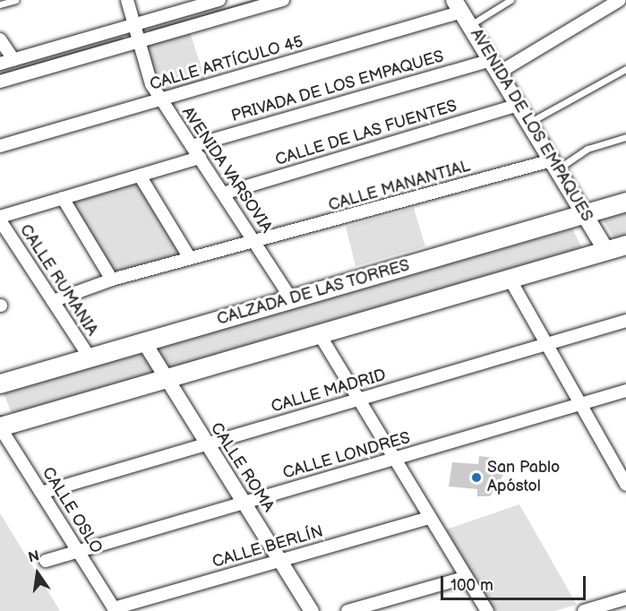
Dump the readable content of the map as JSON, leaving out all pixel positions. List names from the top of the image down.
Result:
{
  "streets": {
    "main road": ["AVENIDA DE LOS EMPAQUES", "CALZADA DE LAS TORRES"],
    "street": [
      "CALLE ARTÍCULO 45",
      "PRIVADA DE LOS EMPAQUES",
      "CALLE DE LAS FUENTES",
      "AVENIDA VARSOVIA",
      "CALLE MANANTIAL",
      "CALLE RUMANIA",
      "CALLE MADRID",
      "CALLE LONDRES",
      "CALLE ROMA",
      "CALLE OSLO",
      "CALLE BERLÍN"
    ]
  },
  "crossings": [
    ["CALLE ARTÍCULO 45", "AVENIDA DE LOS EMPAQUES"],
    ["CALLE ARTÍCULO 45", "AVENIDA VARSOVIA"],
    ["PRIVADA DE LOS EMPAQUES", "AVENIDA DE LOS EMPAQUES"],
    ["PRIVADA DE LOS EMPAQUES", "AVENIDA VARSOVIA"],
    ["AVENIDA DE LOS EMPAQUES", "CALLE DE LAS FUENTES"],
    ["AVENIDA DE LOS EMPAQUES", "CALLE MANANTIAL"],
    ["AVENIDA DE LOS EMPAQUES", "CALZADA DE LAS TORRES"],
    ["CALLE DE LAS FUENTES", "AVENIDA VARSOVIA"],
    ["AVENIDA VARSOVIA", "CALLE MANANTIAL"],
    ["AVENIDA VARSOVIA", "CALZADA DE LAS TORRES"],
    ["CALLE MANANTIAL", "CALLE RUMANIA"],
    ["CALLE RUMANIA", "CALZADA DE LAS TORRES"],
    ["CALZADA DE LAS TORRES", "CALLE ROMA"],
    ["CALLE MADRID", "CALLE ROMA"],
    ["CALLE MADRID", "CALLE OSLO"],
    ["CALLE LONDRES", "CALLE ROMA"],
    ["CALLE LONDRES", "CALLE OSLO"],
    ["CALLE ROMA", "CALLE BERLÍN"],
    ["CALLE OSLO", "CALLE BERLÍN"]
  ],
  "places": ["San Pablo Apóstol"],
  "scale_bar": "100 m",
  "north": "top"
}
